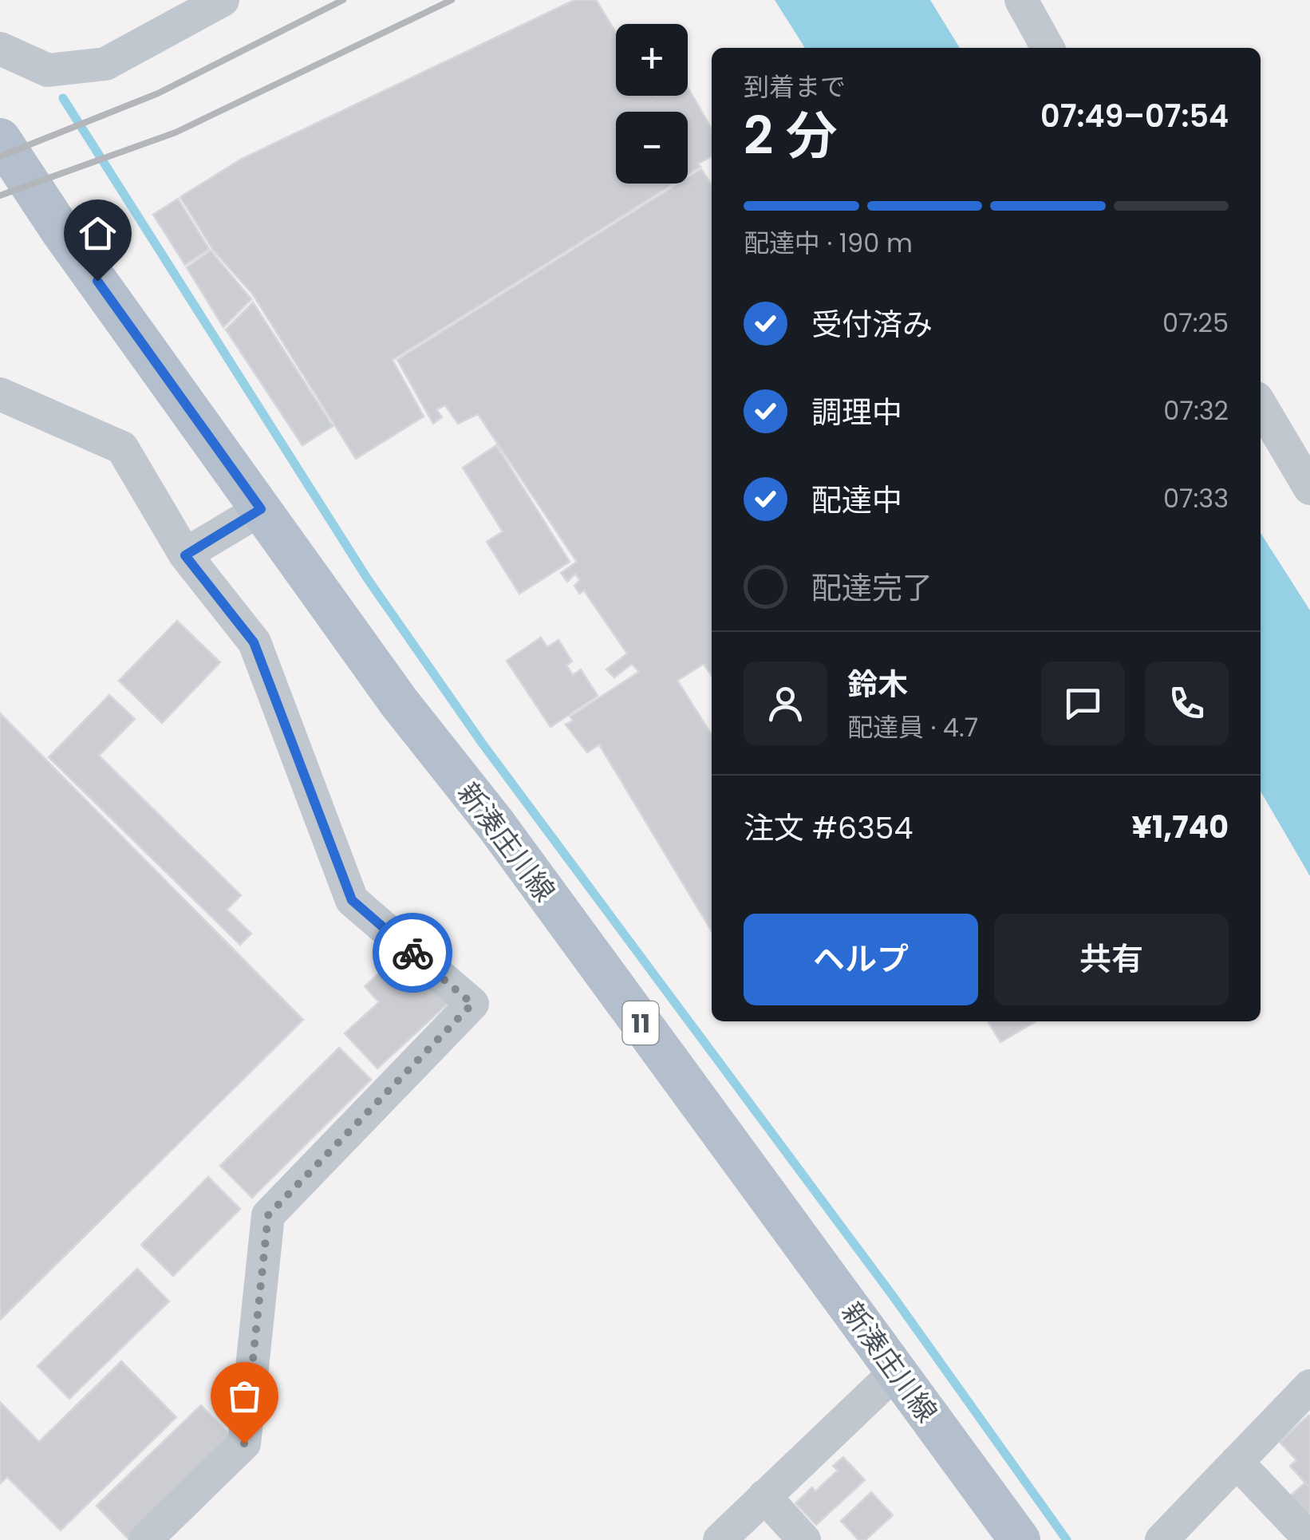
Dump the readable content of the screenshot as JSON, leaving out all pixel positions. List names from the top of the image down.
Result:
{
  "streets": {
    "main road": ["新湊庄川線", "11"]
  },
  "page": {
    "map_buttons": ["+", "−"],
    "heading": ["2 分", "到着まで", "07:49–07:54"],
    "panel": [
      "鈴木",
      "配達員 · 4.7",
      "注文 #6354",
      "¥1,740"
    ],
    "bar": "配達中 · 190 m",
    "list": [
      ["受付済み", "07:25"],
      ["調理中", "07:32"],
      ["配達中", "07:33"],
      "配達完了"
    ],
    "buttons": ["ヘルプ", "共有"]
  }
}
